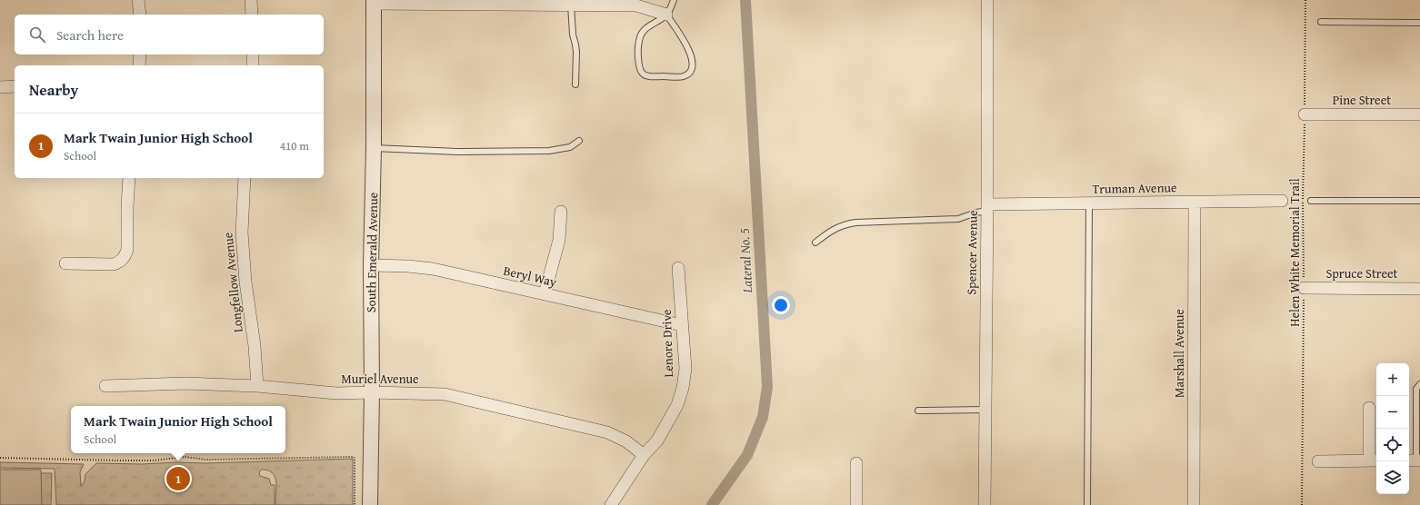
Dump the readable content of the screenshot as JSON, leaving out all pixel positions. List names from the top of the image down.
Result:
{
  "streets": {
    "street": [
      "Pine Street",
      "Truman Avenue",
      "South Emerald Avenue",
      "Spencer Avenue",
      "Spruce Street",
      "Beryl Way",
      "Longfellow Avenue",
      "Lenore Drive",
      "Marshall Avenue",
      "Muriel Avenue"
    ],
    "path": ["Helen White Memorial Trail"]
  },
  "crossings": [
    ["Pine Street", "Helen White Memorial Trail"],
    ["Truman Avenue", "Spencer Avenue"],
    ["Truman Avenue", "Marshall Avenue"],
    ["South Emerald Avenue", "Beryl Way"],
    ["South Emerald Avenue", "Muriel Avenue"],
    ["Helen White Memorial Trail", "Spruce Street"],
    ["Beryl Way", "Lenore Drive"],
    ["Longfellow Avenue", "Muriel Avenue"],
    ["Lenore Drive", "Muriel Avenue"]
  ],
  "water": ["Lateral No. 5"],
  "page": {
    "search": "Search here",
    "heading": "Nearby",
    "list": [
      {
        "mark": "1",
        "name": "Mark Twain Junior High School",
        "note": "School",
        "value": "410 m"
      }
    ],
    "map_buttons": ["+", "−"],
    "popup": ["Mark Twain Junior High School", "School"],
    "pins": "1"
  }
}
